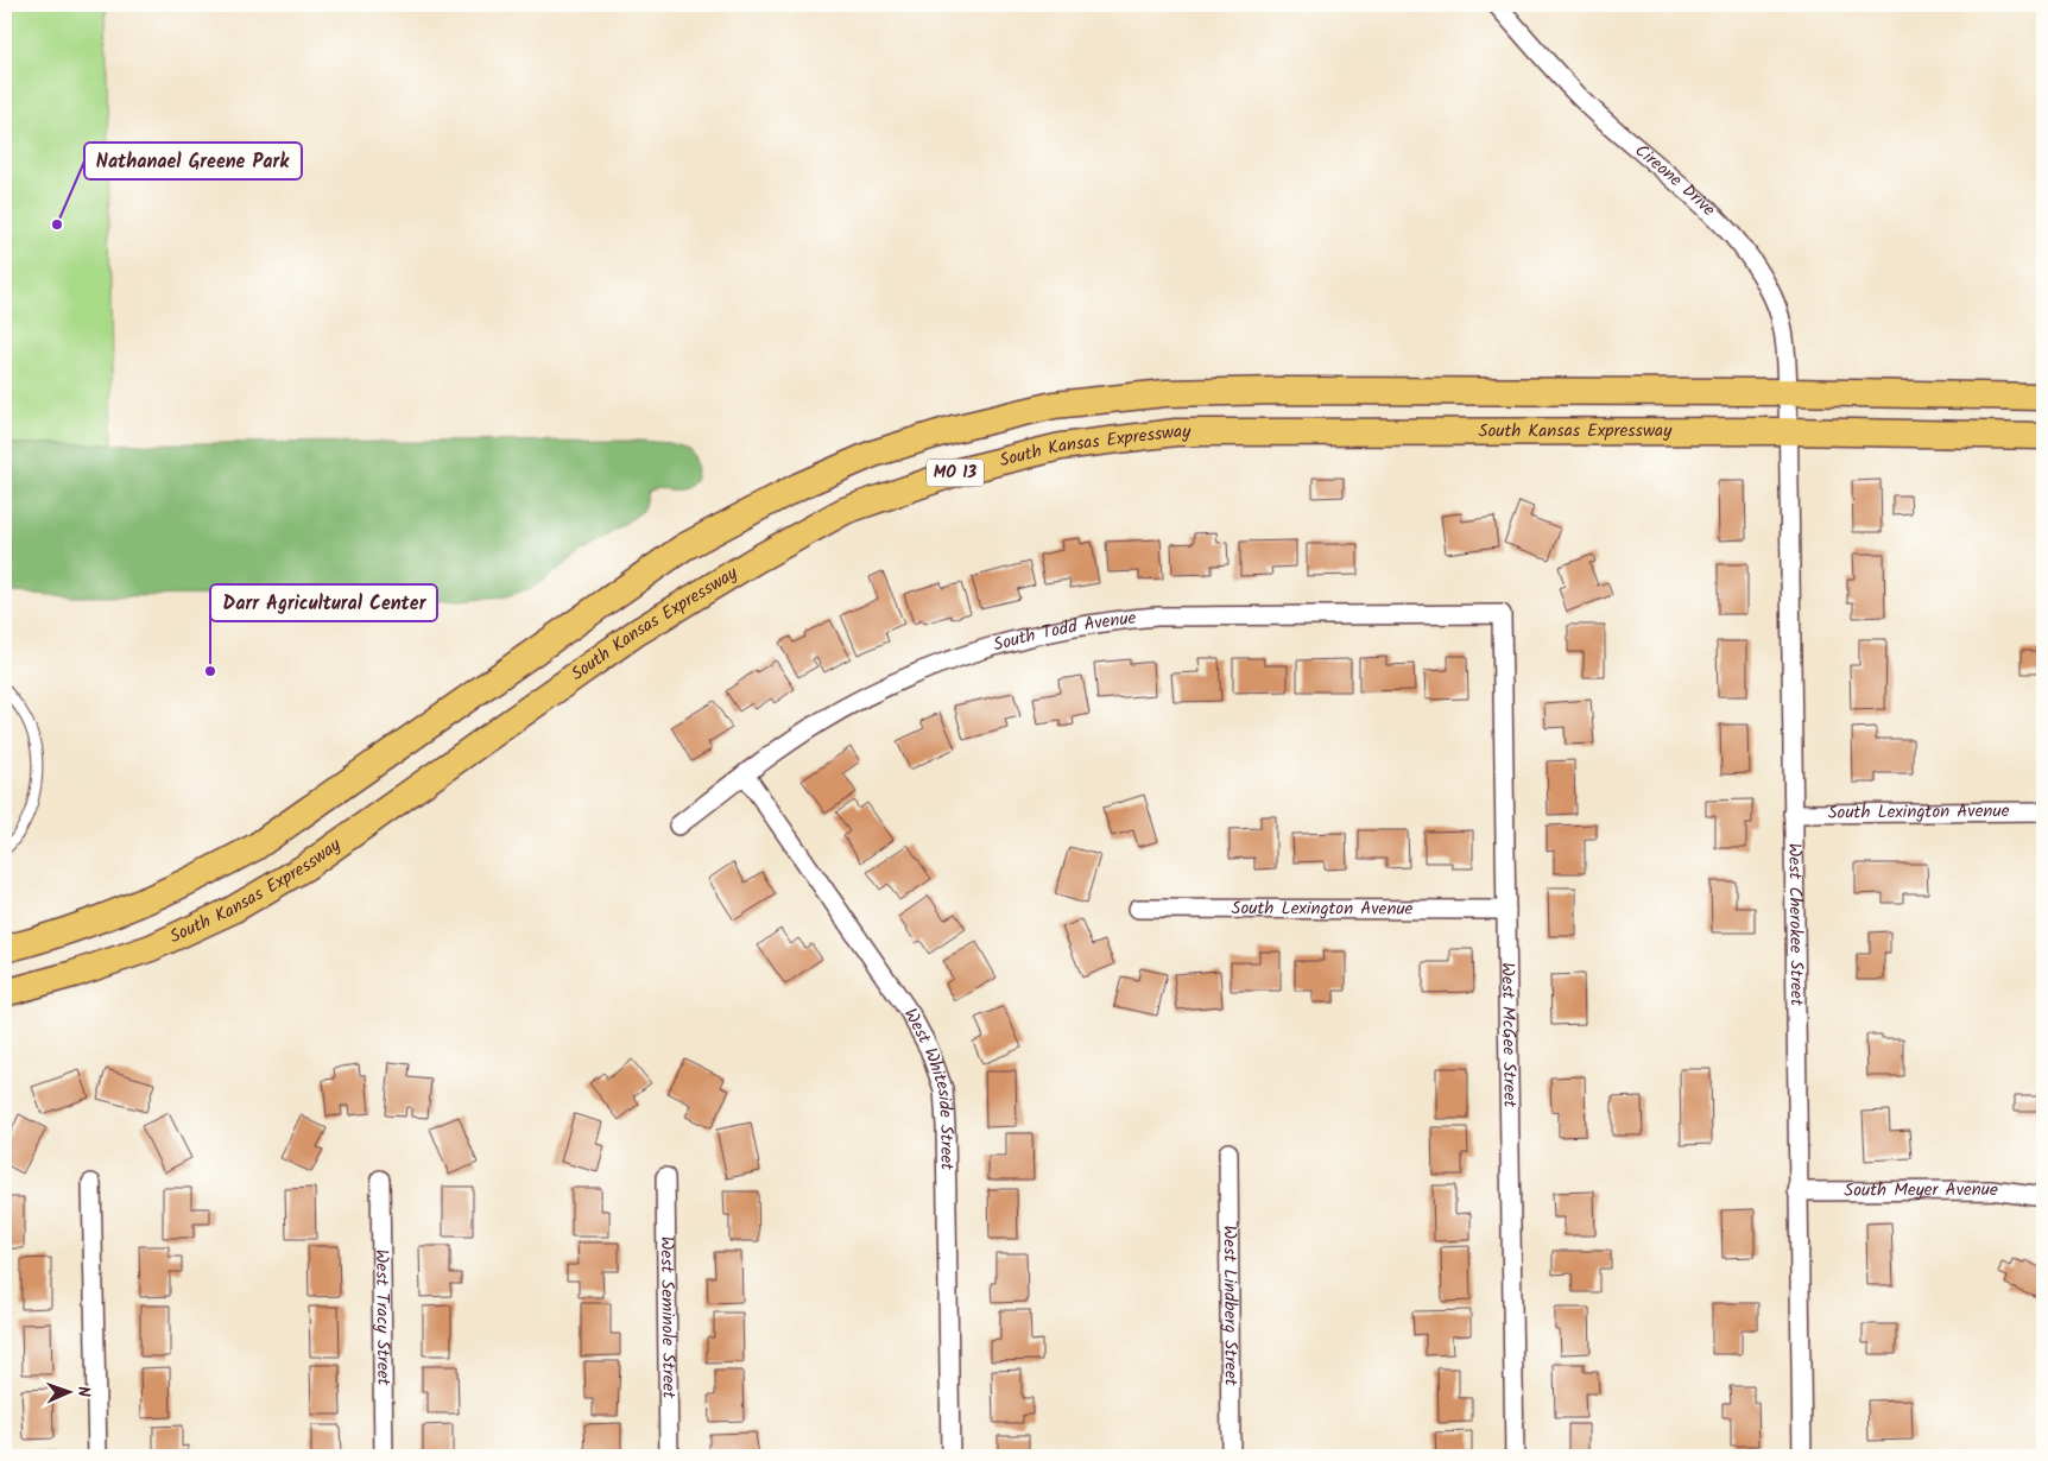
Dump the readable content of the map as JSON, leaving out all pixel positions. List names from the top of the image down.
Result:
{
  "streets": {
    "main road": ["South Kansas Expressway", "MO 13"],
    "street": [
      "Cireone Drive",
      "South Todd Avenue",
      "South Lexington Avenue",
      "West Cherokee Street",
      "West McGee Street",
      "West Whiteside Street",
      "South Meyer Avenue",
      "West Lindberg Street",
      "West Seminole Street",
      "West Tracy Street"
    ]
  },
  "crossings": [
    ["Cireone Drive", "MO 13"],
    ["Cireone Drive", "West Cherokee Street"],
    ["South Kansas Expressway", "West Cherokee Street"],
    ["MO 13", "West Cherokee Street"],
    ["South Todd Avenue", "West McGee Street"],
    ["South Todd Avenue", "West Whiteside Street"],
    ["South Lexington Avenue", "West Cherokee Street"],
    ["South Lexington Avenue", "West McGee Street"],
    ["West Cherokee Street", "South Meyer Avenue"]
  ],
  "places": ["Nathanael Greene Park", "Darr Agricultural Center"],
  "north": "right"
}
